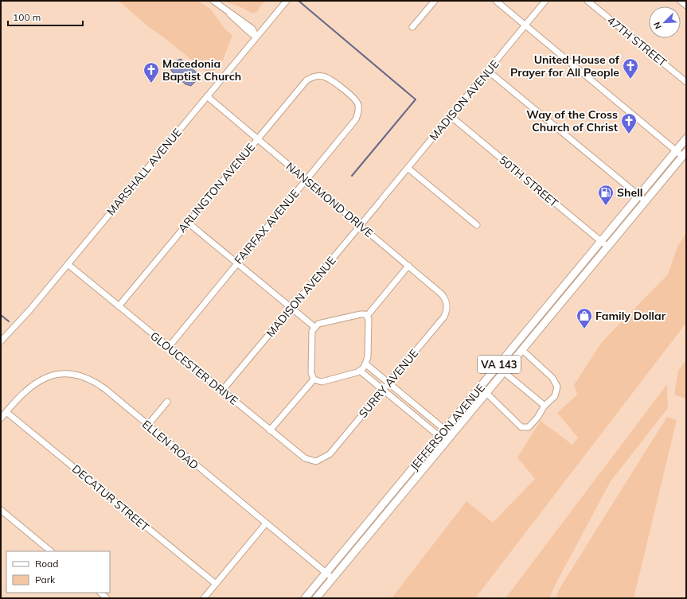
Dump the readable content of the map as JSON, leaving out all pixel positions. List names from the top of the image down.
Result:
{
  "streets": {
    "main road": ["VA 143", "JEFFERSON AVENUE"],
    "street": [
      "47TH STREET",
      "MADISON AVENUE",
      "MARSHALL AVENUE",
      "50TH STREET",
      "ARLINGTON AVENUE",
      "NANSEMOND DRIVE",
      "FAIRFAX AVENUE",
      "GLOUCESTER DRIVE",
      "SURRY AVENUE",
      "ELLEN ROAD",
      "DECATUR STREET"
    ]
  },
  "crossings": [
    ["MADISON AVENUE", "50TH STREET"],
    ["MADISON AVENUE", "NANSEMOND DRIVE"],
    ["MADISON AVENUE", "GLOUCESTER DRIVE"],
    ["MARSHALL AVENUE", "NANSEMOND DRIVE"],
    ["MARSHALL AVENUE", "GLOUCESTER DRIVE"],
    ["50TH STREET", "JEFFERSON AVENUE"],
    ["ARLINGTON AVENUE", "NANSEMOND DRIVE"],
    ["ARLINGTON AVENUE", "FAIRFAX AVENUE"],
    ["ARLINGTON AVENUE", "GLOUCESTER DRIVE"],
    ["NANSEMOND DRIVE", "FAIRFAX AVENUE"],
    ["NANSEMOND DRIVE", "SURRY AVENUE"],
    ["FAIRFAX AVENUE", "GLOUCESTER DRIVE"],
    ["GLOUCESTER DRIVE", "SURRY AVENUE"],
    ["JEFFERSON AVENUE", "ELLEN ROAD"],
    ["ELLEN ROAD", "DECATUR STREET"]
  ],
  "places": {
    "church": ["United House of Prayer for All People", "Macedonia Baptist Church", "Way of the Cross Church of Christ"],
    "fuel station": ["Shell"],
    "shop": ["Family Dollar"]
  },
  "legend": ["Road", "Park"],
  "scale_bar": "100 m",
  "north": "bottom left"
}
